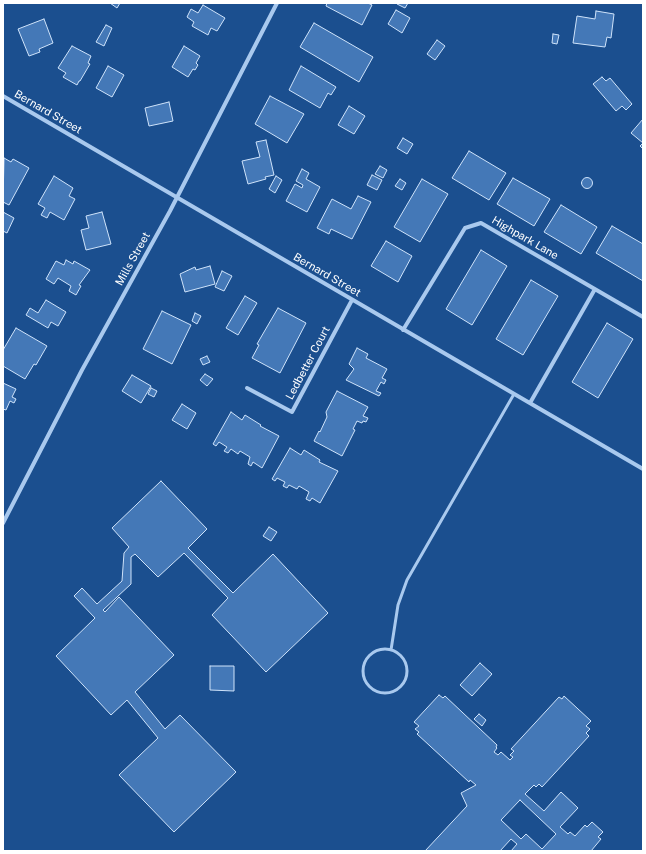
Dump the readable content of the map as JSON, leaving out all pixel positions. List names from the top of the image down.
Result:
{
  "streets": {
    "street": [
      "Bernard Street",
      "Highpark Lane",
      "Mills Street",
      "Ledbetter Court"
    ]
  },
  "crossings": [
    ["Bernard Street", "Highpark Lane"],
    ["Bernard Street", "Mills Street"],
    ["Bernard Street", "Ledbetter Court"]
  ]
}
